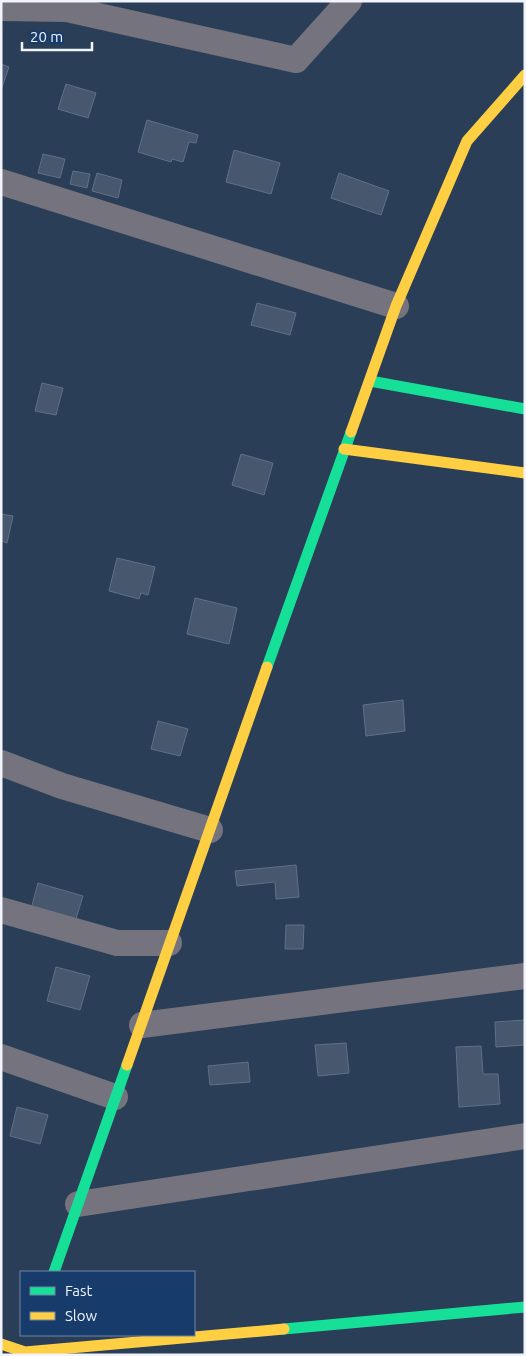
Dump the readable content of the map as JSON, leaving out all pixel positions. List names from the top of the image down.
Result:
{
  "legend": ["Fast", "Slow"],
  "scale_bar": "20 m"
}
